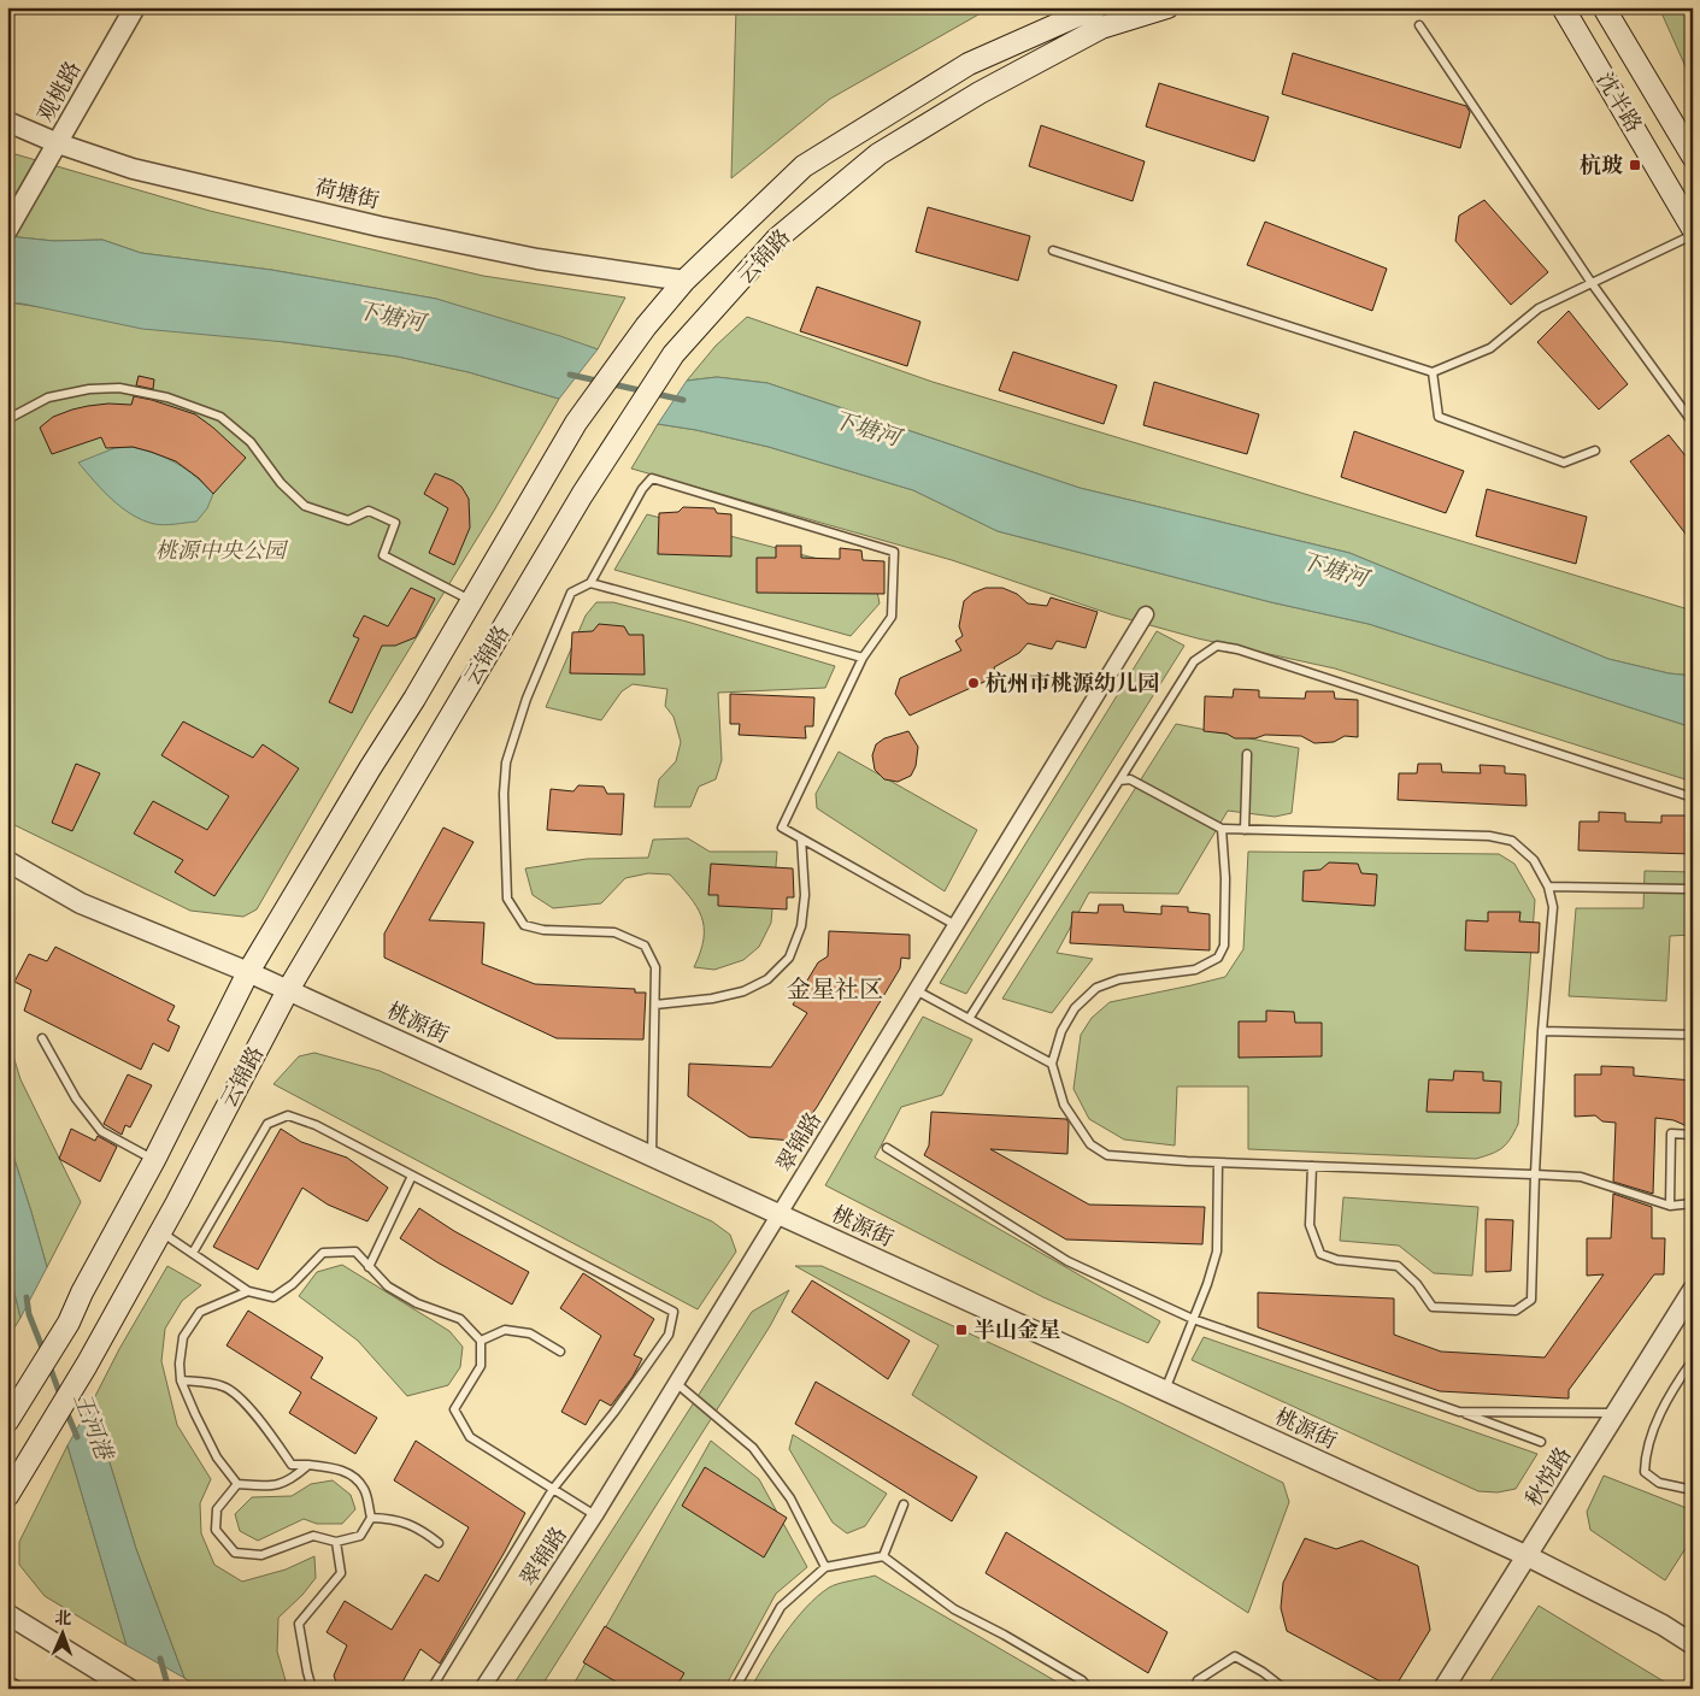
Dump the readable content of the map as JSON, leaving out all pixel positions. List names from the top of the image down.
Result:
{
  "streets": {
    "main road": ["沈半路", "云锦路"],
    "street": [
      "观桃路",
      "荷塘街",
      "桃源街",
      "翠锦路",
      "秋悦路"
    ]
  },
  "crossings": [
    ["观桃路", "荷塘街"],
    ["荷塘街", "云锦路"],
    ["云锦路", "桃源街"],
    ["桃源街", "翠锦路"],
    ["桃源街", "秋悦路"]
  ],
  "districts": ["金星社区"],
  "water": ["下塘河", "王河港"],
  "parks": ["桃源中央公园"],
  "places": {
    "transit": ["杭玻", "半山金星"],
    "other": ["杭州市桃源幼儿园"]
  },
  "north": "top"
}
